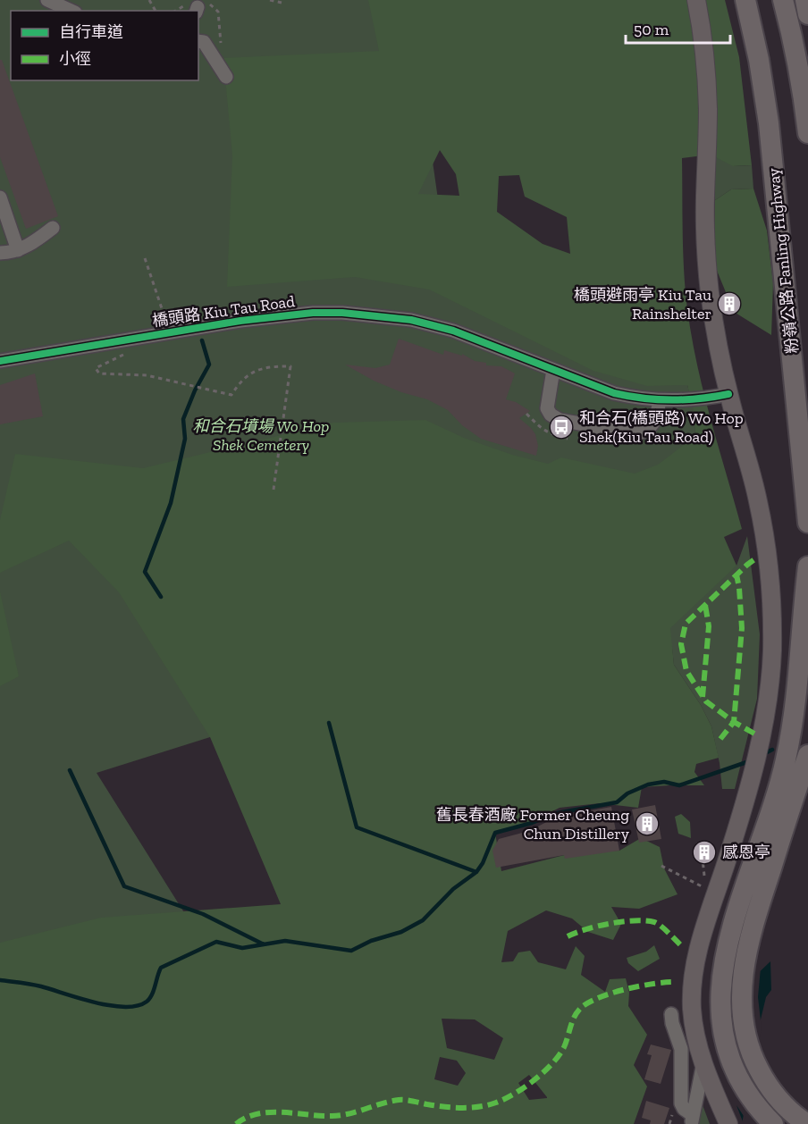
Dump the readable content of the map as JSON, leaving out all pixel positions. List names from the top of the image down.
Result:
{
  "streets": {
    "highway": ["粉嶺公路 Fanling Highway"],
    "street": ["橋頭路 Kiu Tau Road"]
  },
  "parks": ["和合石墳場 Wo Hop Shek Cemetery"],
  "places": {
    "building": ["橋頭避雨亭 Kiu Tau Rainshelter", "舊長春酒廠 Former Cheung Chun Distillery", "感恩亭"],
    "bus stop": ["和合石(橋頭路) Wo Hop Shek(Kiu Tau Road)"]
  },
  "legend": ["自行車道", "小徑"],
  "scale_bar": "50 m"
}
